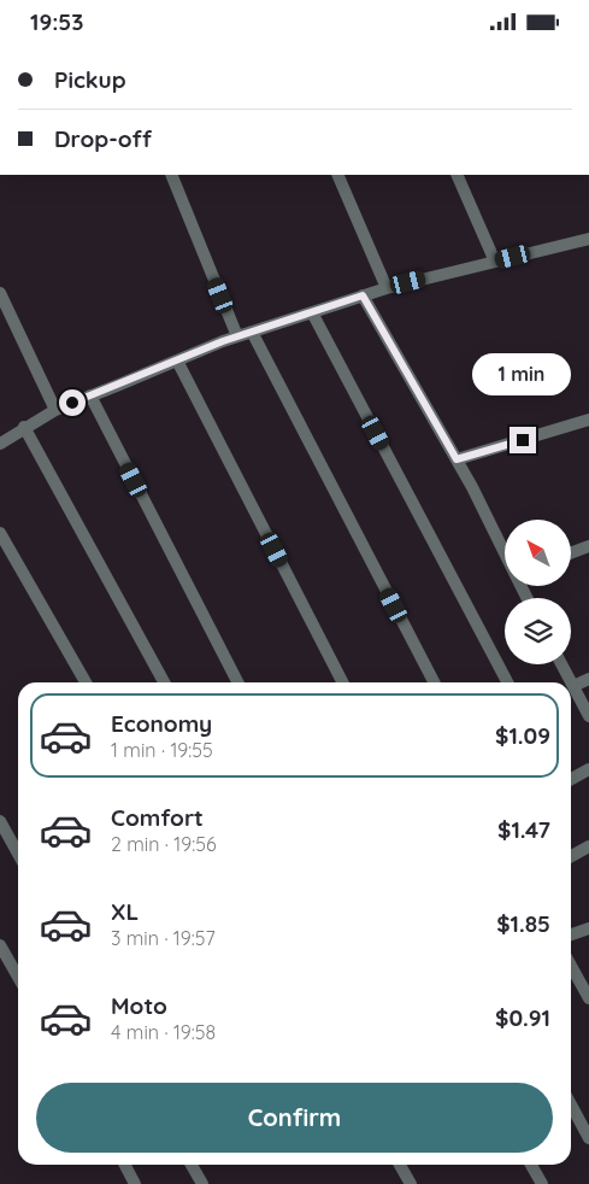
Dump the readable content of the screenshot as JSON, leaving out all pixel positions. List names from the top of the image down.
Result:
{
  "north": "top left",
  "page": {
    "status": "19:53",
    "banner": ["Pickup", "Drop-off"],
    "bubble": "1 min",
    "list": [
      {
        "name": "Economy",
        "note": "1 min · 19:55",
        "value": "$1.09"
      },
      {
        "name": "Comfort",
        "note": "2 min · 19:56",
        "value": "$1.47"
      },
      {
        "name": "XL",
        "note": "3 min · 19:57",
        "value": "$1.85"
      },
      {
        "name": "Moto",
        "note": "4 min · 19:58",
        "value": "$0.91"
      }
    ],
    "buttons": "Confirm"
  }
}
